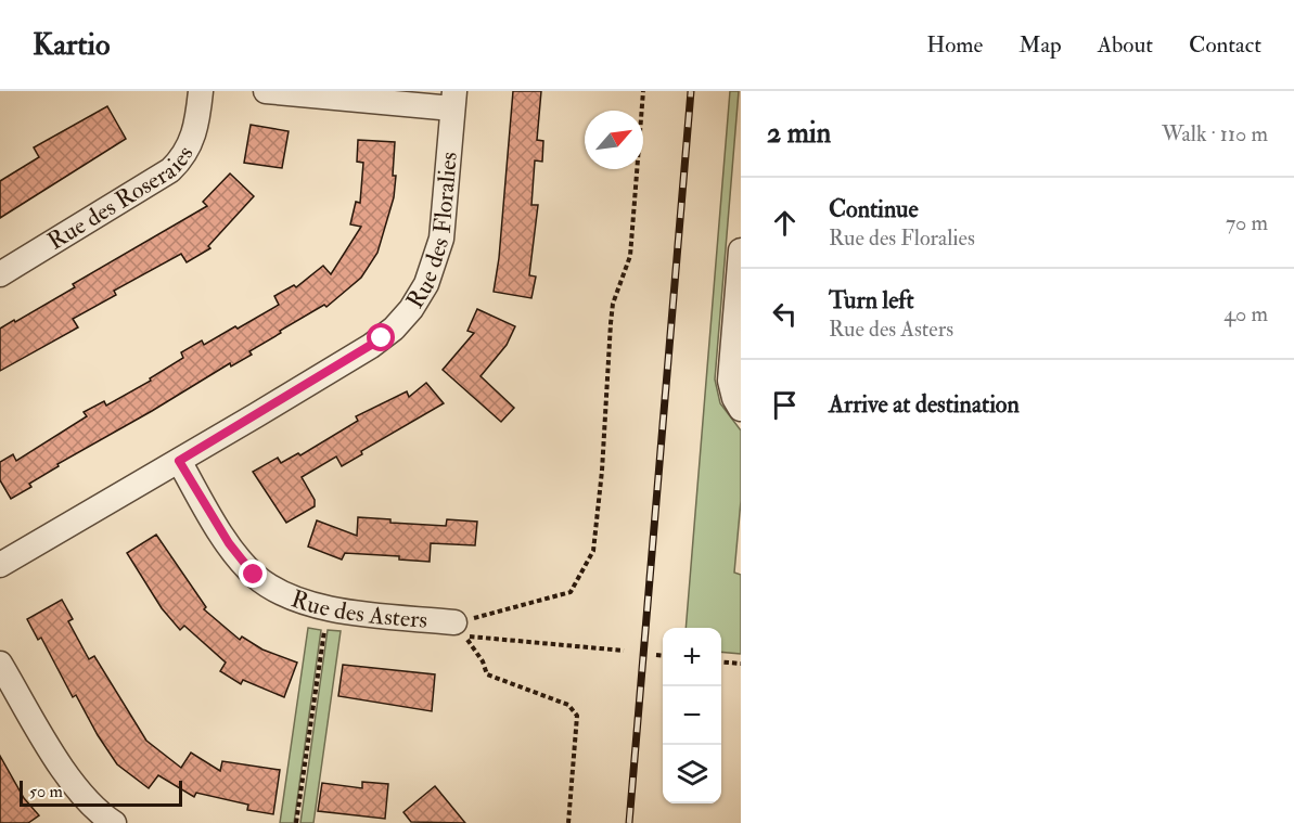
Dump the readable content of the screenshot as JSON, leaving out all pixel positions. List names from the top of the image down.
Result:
{
  "streets": {
    "street": ["Rue des Roseraies", "Rue des Floralies", "Rue des Asters"]
  },
  "crossings": [
    ["Rue des Floralies", "Rue des Asters"]
  ],
  "scale_bar": "50 m",
  "north": "top right",
  "page": {
    "header": "Kartio",
    "nav": [
      "Home",
      "Map",
      "About",
      "Contact"
    ],
    "heading": ["2 min", "Walk · 110 m"],
    "list": [
      ["Continue", "Rue des Floralies", "70 m"],
      ["Turn left", "Rue des Asters", "40 m"],
      "Arrive at destination"
    ],
    "map_buttons": ["+", "−"],
    "scale": "50 m"
  }
}
